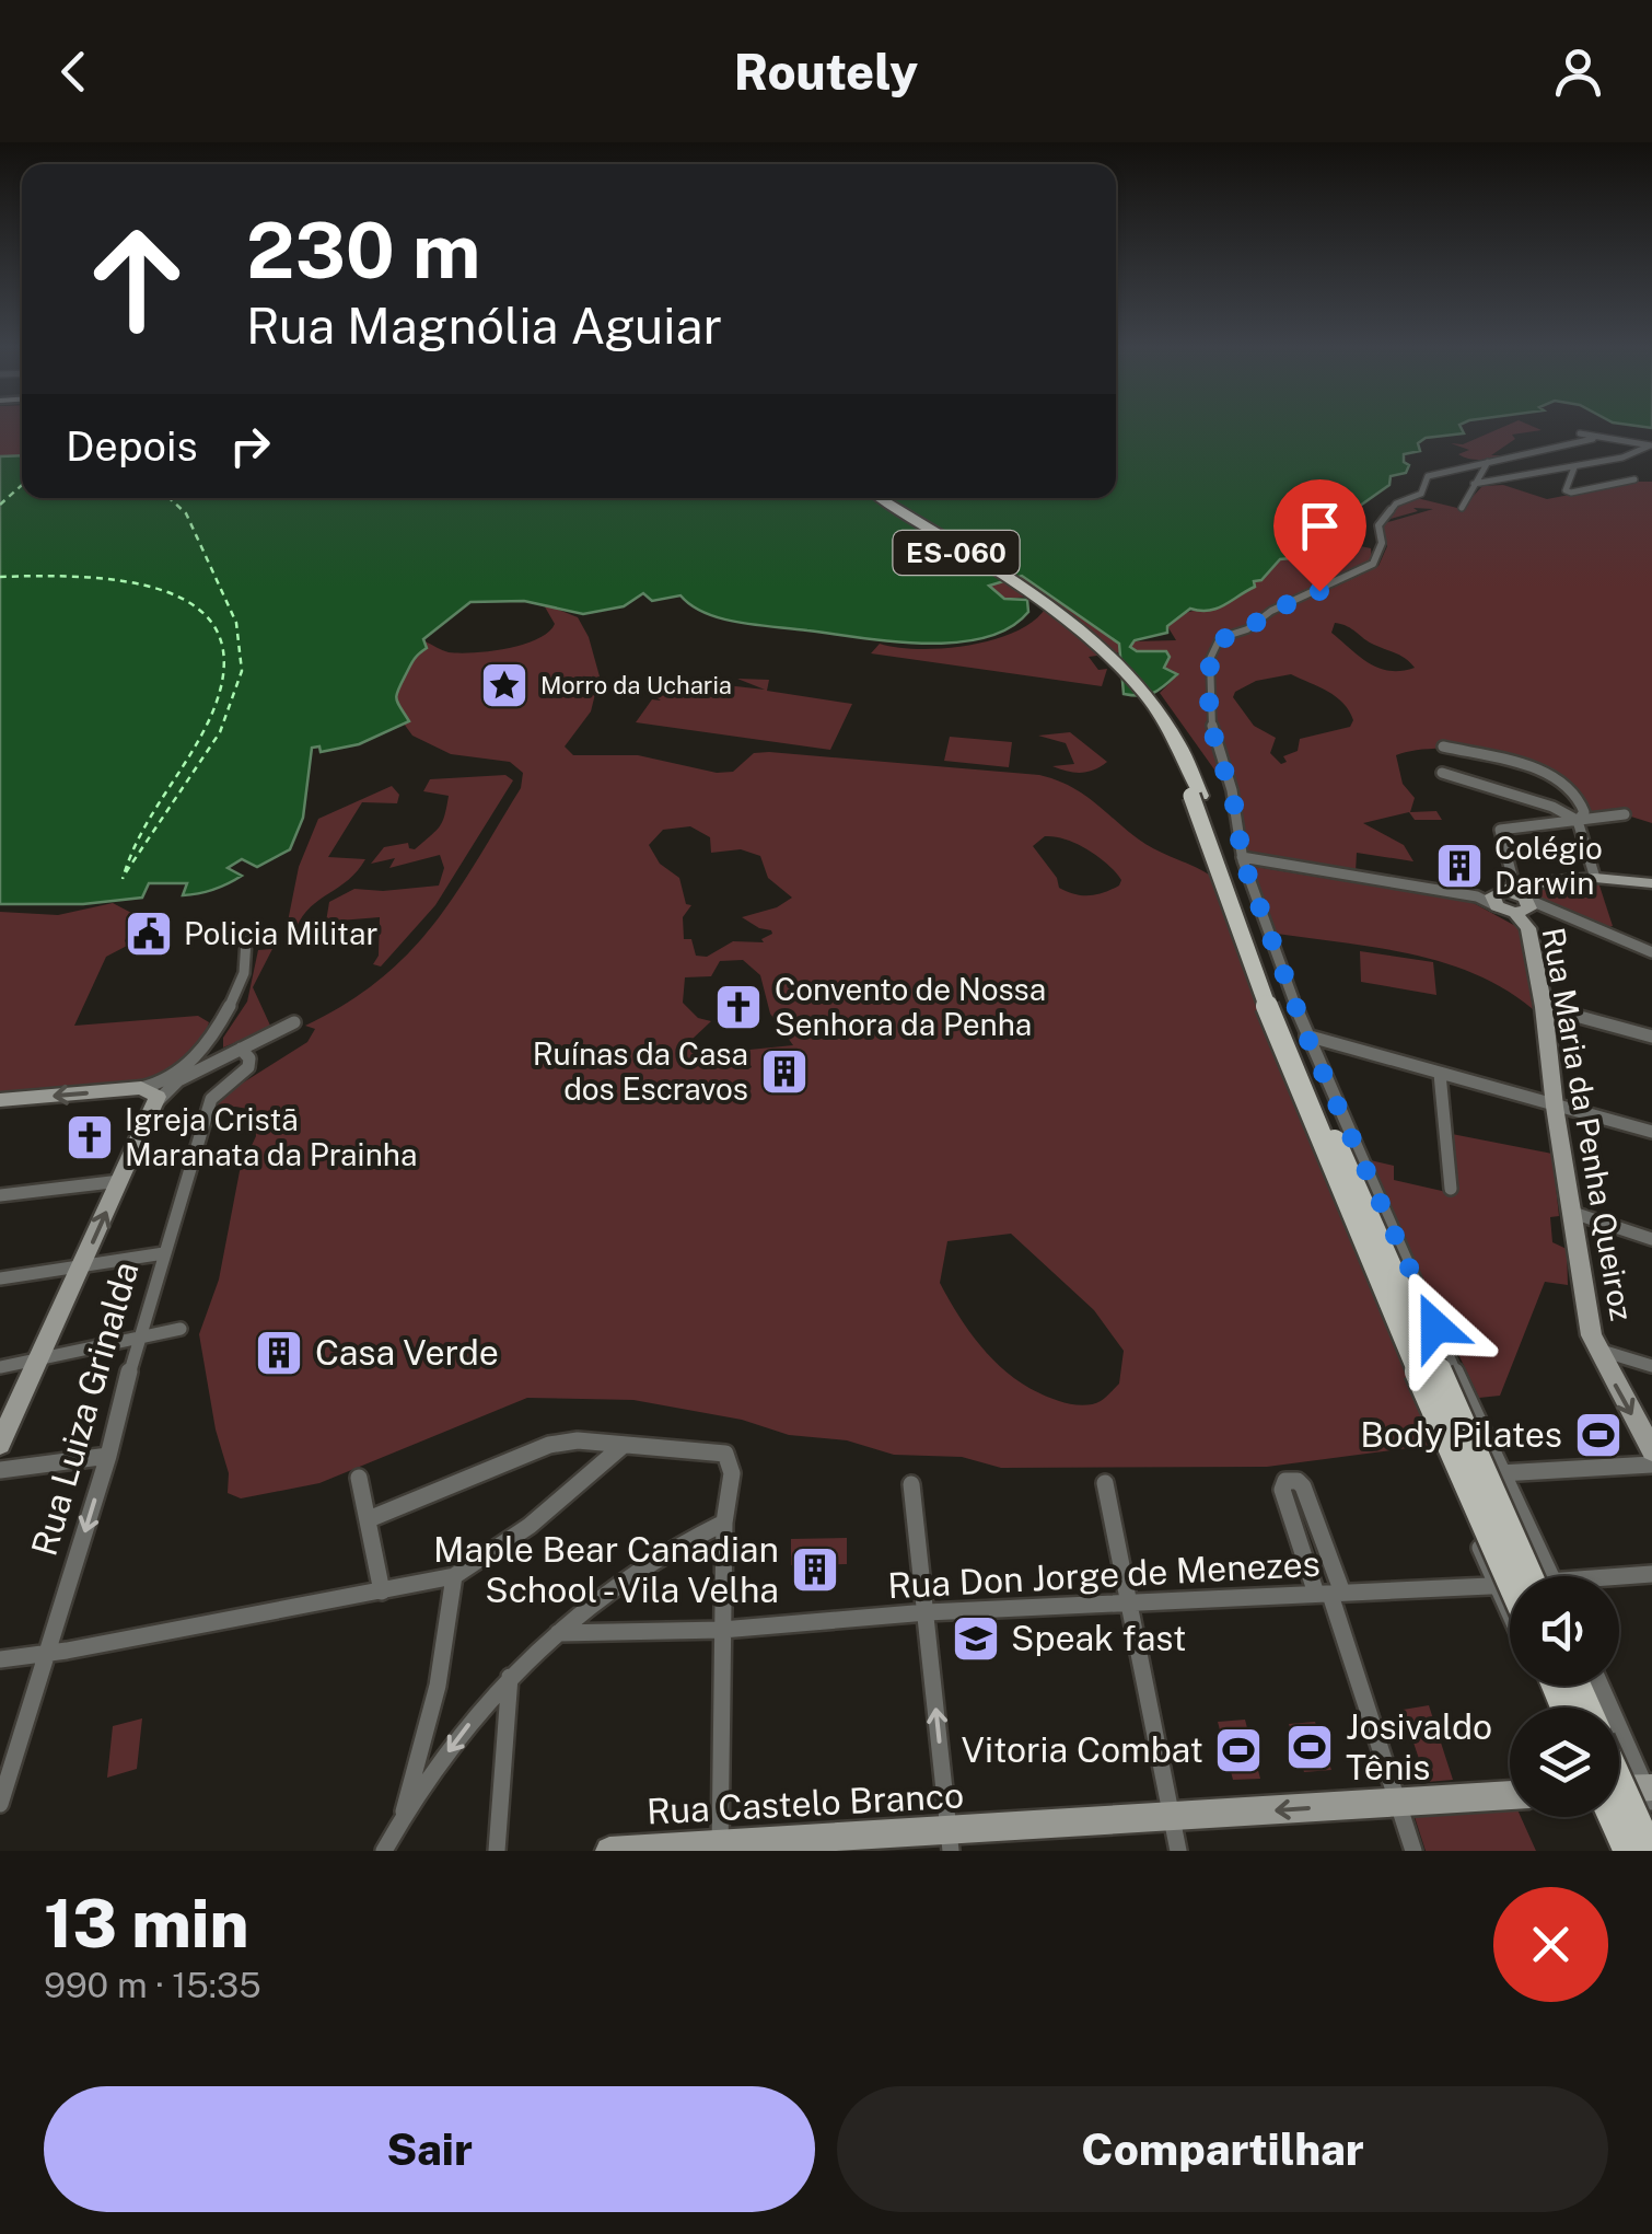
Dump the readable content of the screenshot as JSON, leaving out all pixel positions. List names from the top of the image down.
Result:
{
  "streets": {
    "main road": ["ES-060", "Rua Maria da Penha Queiroz", "Rua Castelo Branco"],
    "street": ["Rua Luiza Grinalda", "Rua Don Jorge de Menezes"]
  },
  "places": {
    "place": ["Morro da Ucharia"],
    "building": [
      "Colégio Darwin",
      "Ruínas da Casa dos Escravos",
      "Casa Verde",
      "Maple Bear Canadian School - Vila Velha"
    ],
    "public building": ["Policia Militar"],
    "church": ["Convento de Nossa Senhora da Penha", "Igreja Cristã Maranata da Prainha"],
    "sports": ["Body Pilates", "Josivaldo Tênis", "Vitoria Combat"],
    "school or university": ["Speak fast"]
  },
  "page": {
    "header": "Routely",
    "turn": ["230 m", "Rua Magnólia Aguiar"],
    "then": "Depois",
    "heading": ["13 min", "990 m · 15:35"],
    "buttons": ["Sair", "Compartilhar"]
  }
}
